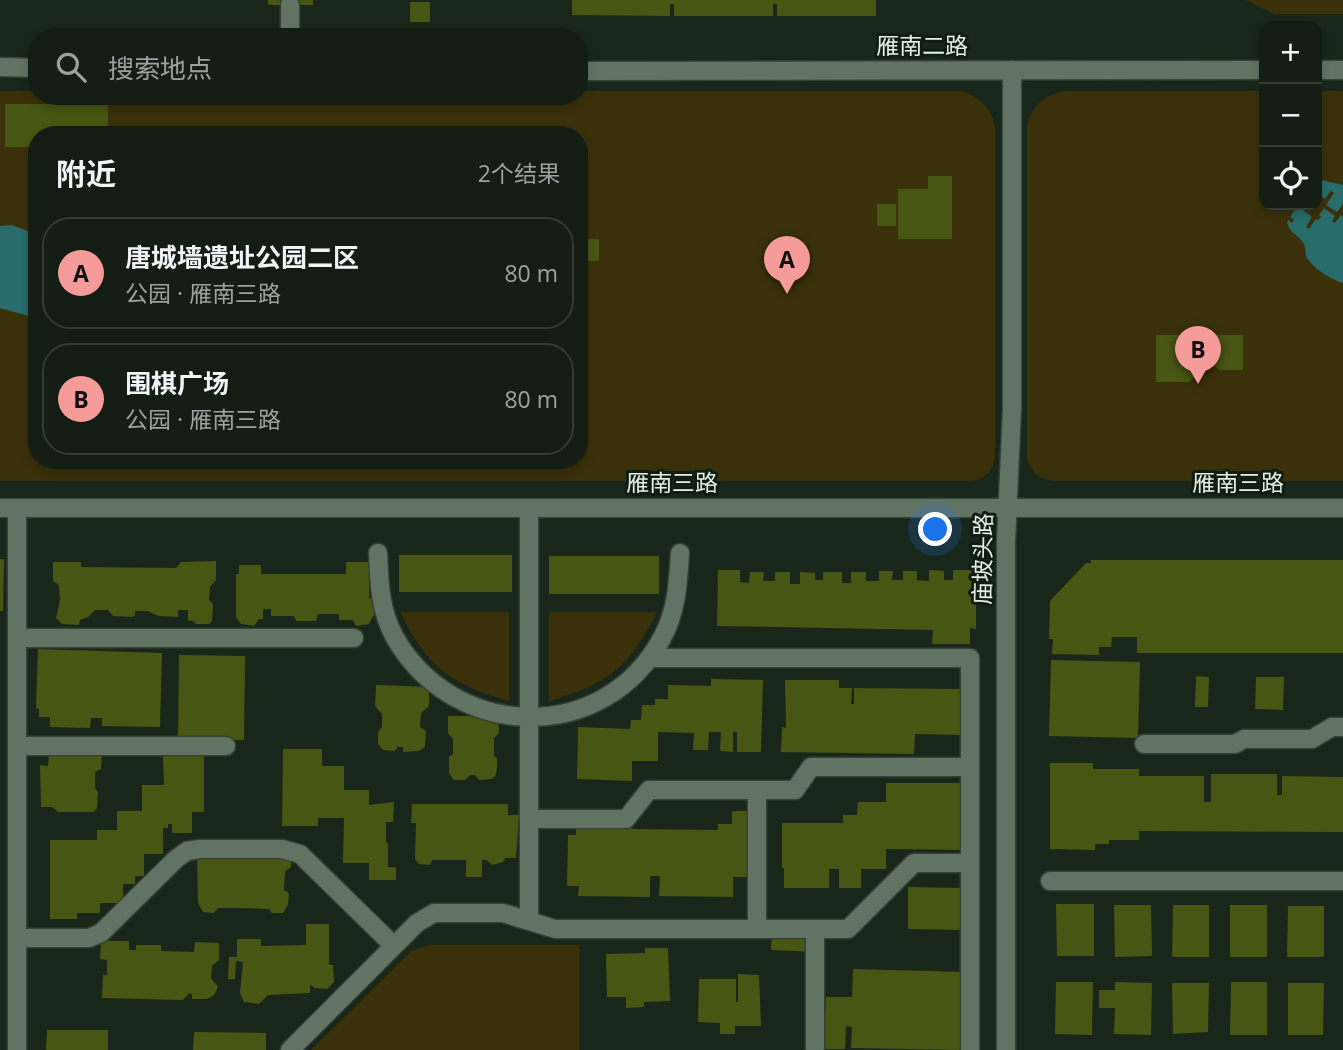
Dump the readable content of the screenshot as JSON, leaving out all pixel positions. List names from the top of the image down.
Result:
{
  "streets": {
    "street": ["雁南二路", "雁南三路", "庙坡头路"]
  },
  "crossings": [
    ["雁南二路", "庙坡头路"],
    ["雁南三路", "庙坡头路"]
  ],
  "page": {
    "map_buttons": ["+", "−"],
    "search": "搜索地点",
    "heading": ["附近", "2个结果"],
    "list": [
      {
        "mark": "A",
        "name": "唐城墙遗址公园二区",
        "note": "公园 · 雁南三路",
        "value": "80 m"
      },
      {
        "mark": "B",
        "name": "围棋广场",
        "note": "公园 · 雁南三路",
        "value": "80 m"
      }
    ],
    "pins": ["A", "B"]
  }
}
